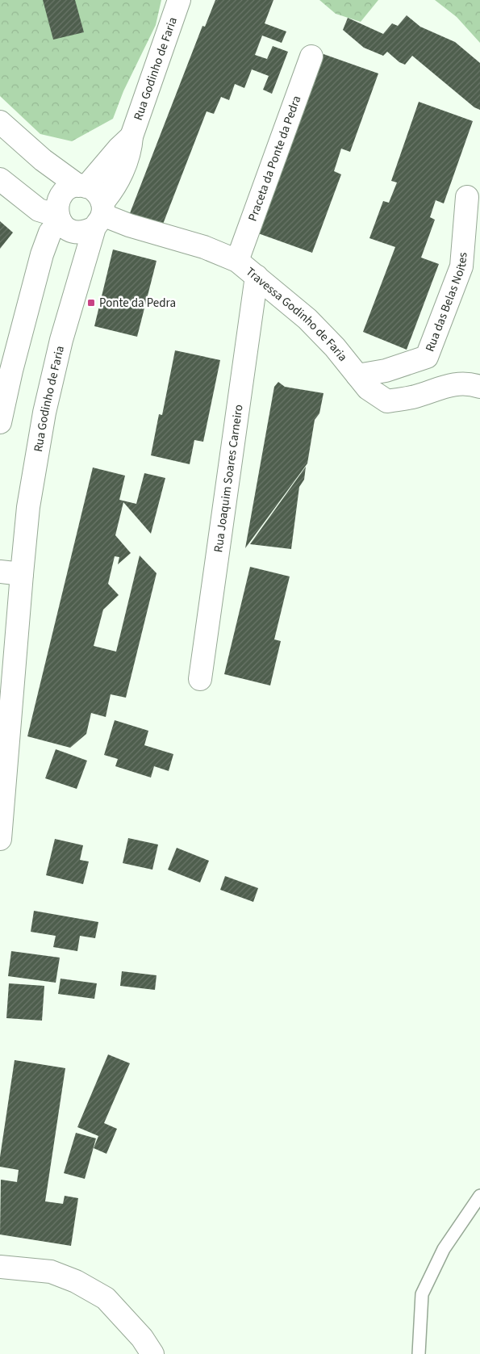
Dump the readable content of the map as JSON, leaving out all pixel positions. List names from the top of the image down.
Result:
{
  "streets": {
    "main road": [
      "Rua Godinho de Faria",
      "Praceta da Ponte da Pedra",
      "Rua das Belas Noites",
      "Travessa Godinho de Faria",
      "Rua Joaquim Soares Carneiro"
    ]
  },
  "crossings": [
    ["Rua Godinho de Faria", "Travessa Godinho de Faria"],
    ["Praceta da Ponte da Pedra", "Travessa Godinho de Faria"],
    ["Rua das Belas Noites", "Travessa Godinho de Faria"],
    ["Travessa Godinho de Faria", "Rua Joaquim Soares Carneiro"]
  ],
  "places": {
    "transit": ["Ponte da Pedra"]
  }
}
